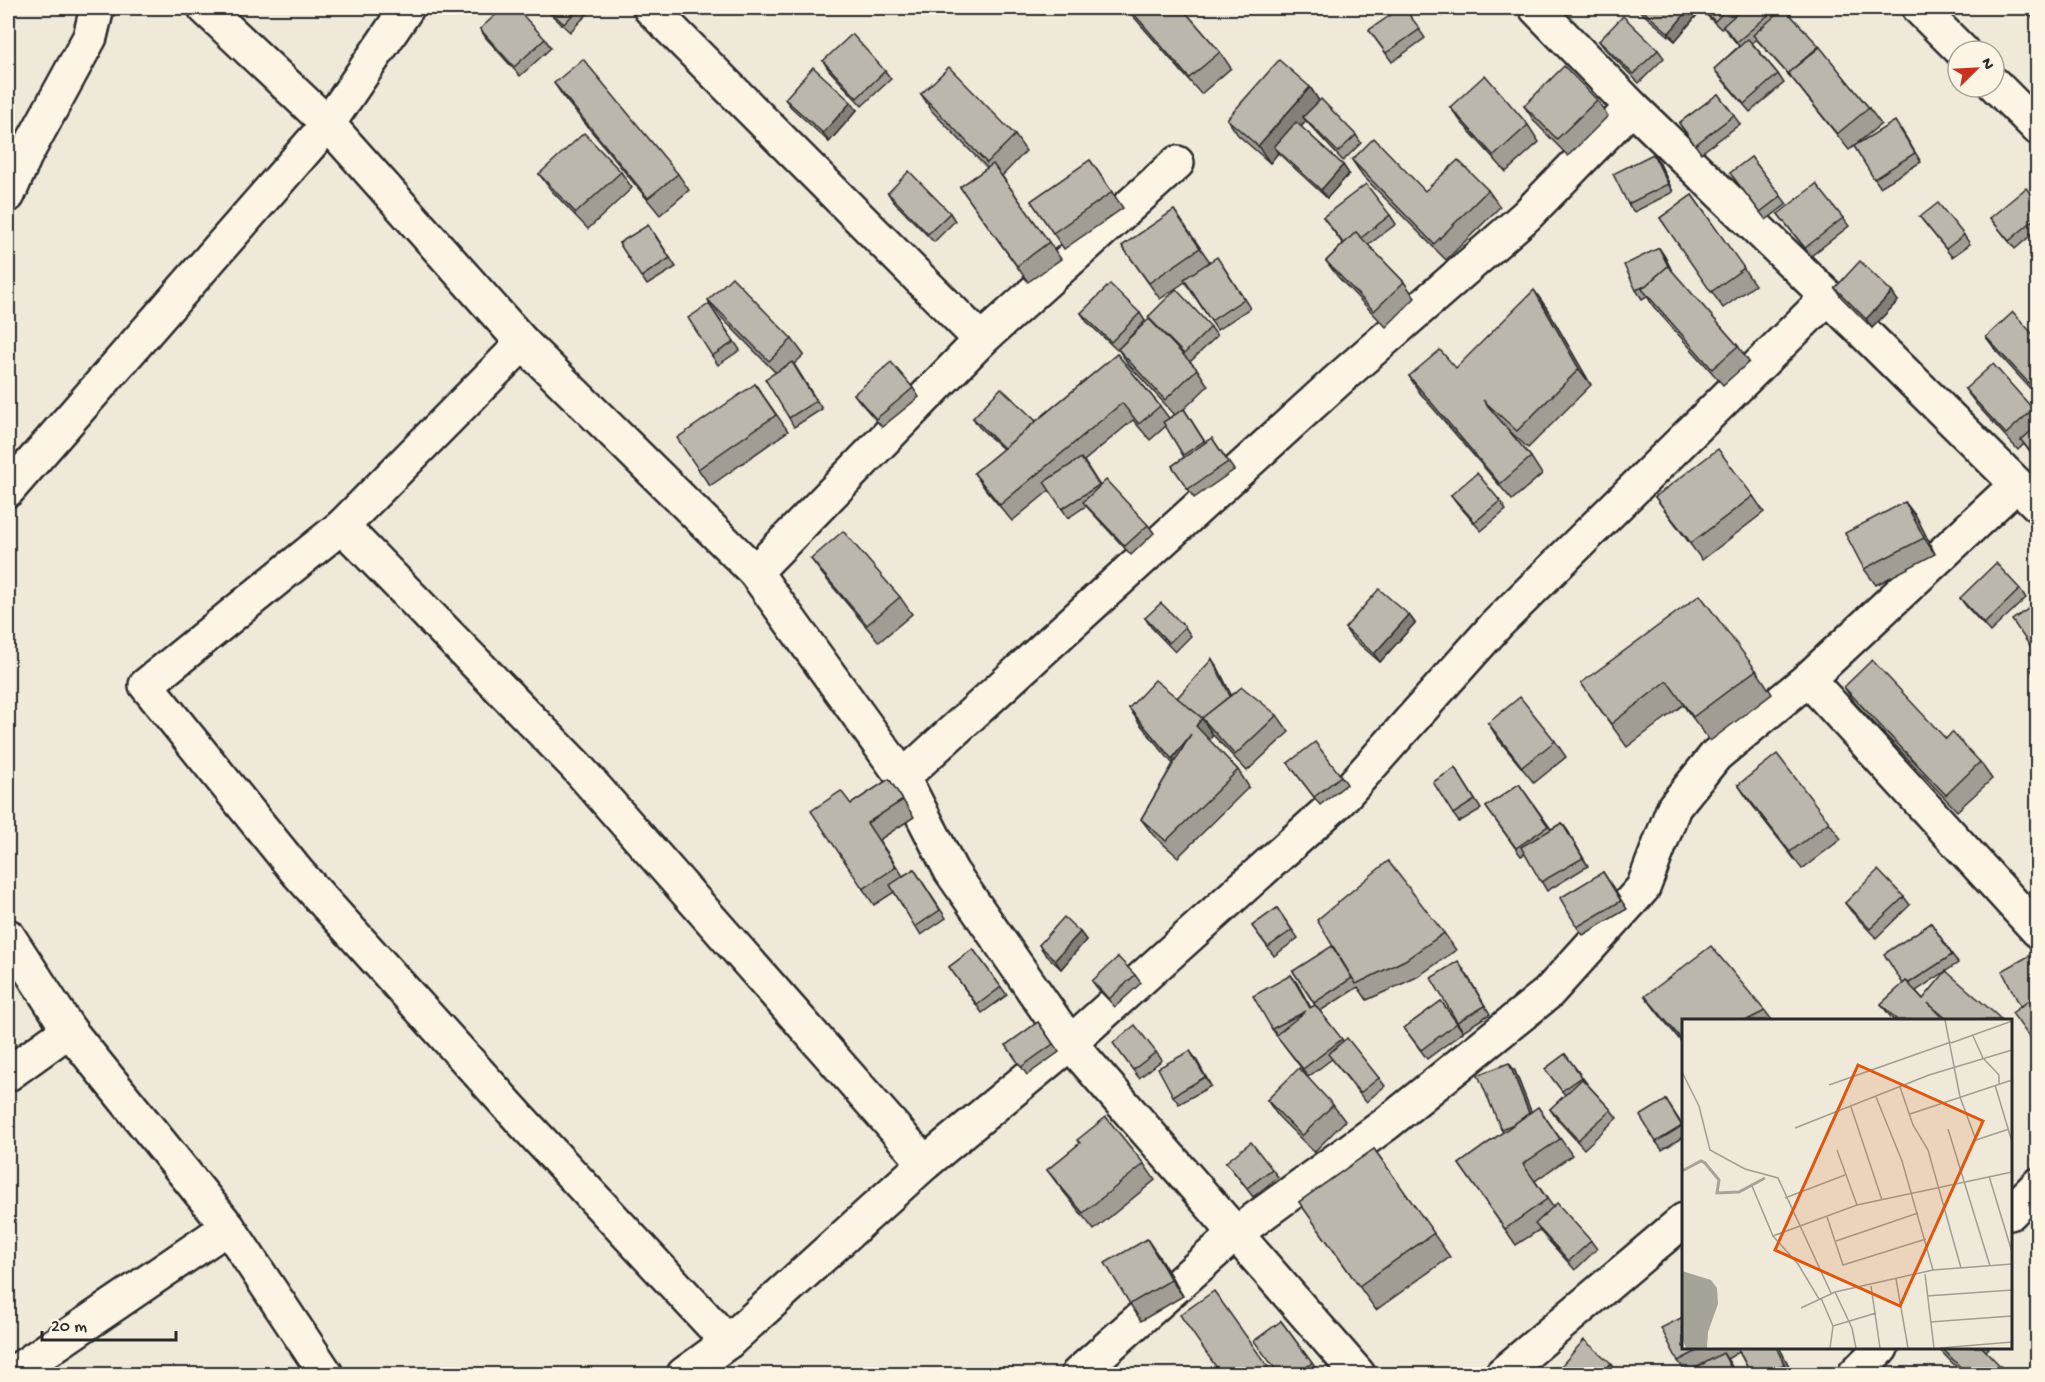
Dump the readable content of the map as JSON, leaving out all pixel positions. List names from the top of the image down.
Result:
{
  "scale_bar": "20 m",
  "north": "top right"
}
